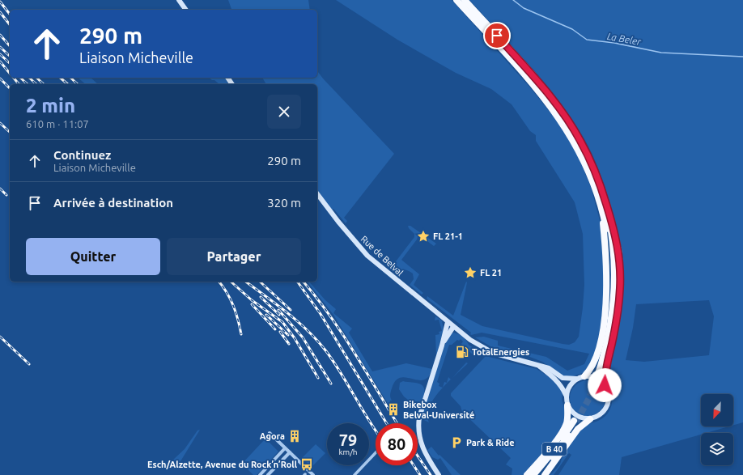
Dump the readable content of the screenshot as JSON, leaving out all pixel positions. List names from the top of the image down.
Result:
{
  "streets": {
    "highway": ["B 40"],
    "main road": ["Rue de Belval"]
  },
  "water": ["La Beler"],
  "places": {
    "place": ["FL 21-1", "FL 21"],
    "fuel station": ["TotalEnergies"],
    "building": ["Bikebox Belval-Université", "Agora"],
    "parking": ["Park & Ride"],
    "bus stop": ["Esch/Alzette, Avenue du Rock’n’Roll"]
  },
  "north": "bottom left",
  "page": {
    "turn": ["290 m", "Liaison Micheville"],
    "heading": ["2 min", "610 m · 11:07"],
    "list": [
      {
        "name": "Continuez",
        "note": "Liaison Micheville",
        "value": "290 m"
      },
      {
        "name": "Arrivée à destination",
        "value": "320 m"
      }
    ],
    "buttons": ["Quitter", "Partager"],
    "speed": "79 km/h",
    "limit": "80"
  }
}
